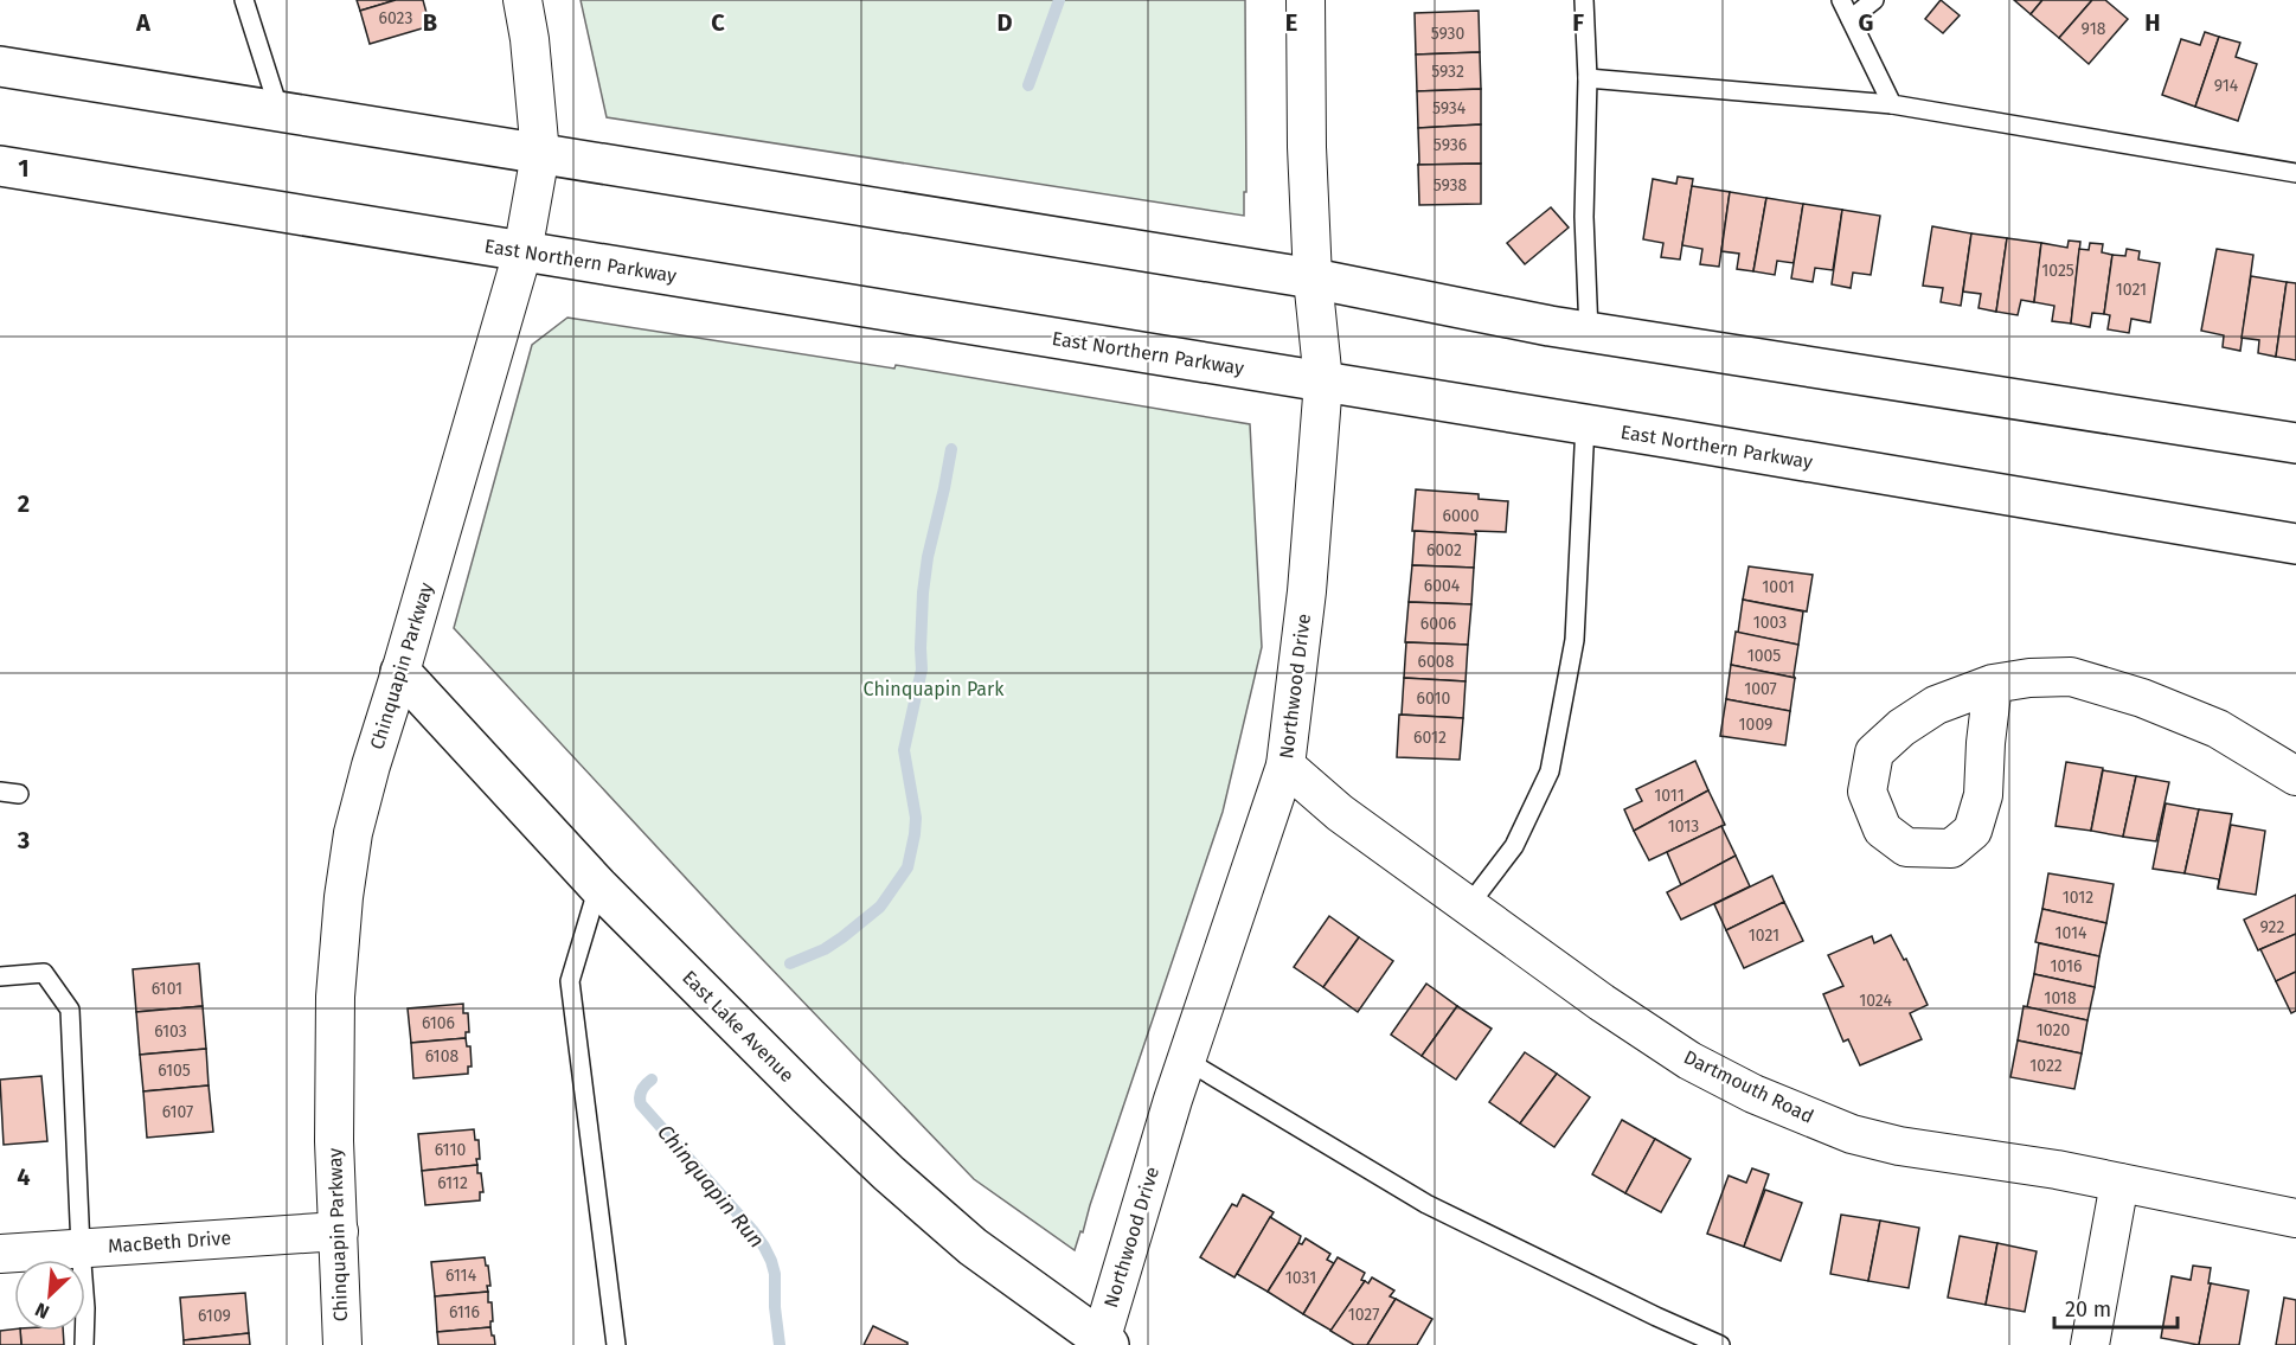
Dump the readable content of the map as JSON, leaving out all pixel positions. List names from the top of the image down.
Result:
{
  "streets": {
    "main road": ["East Northern Parkway", "East Lake Avenue"],
    "street": [
      "Chinquapin Parkway",
      "Northwood Drive",
      "Dartmouth Road",
      "MacBeth Drive"
    ]
  },
  "crossings": [
    ["East Northern Parkway", "Chinquapin Parkway"],
    ["East Northern Parkway", "Northwood Drive"],
    ["Chinquapin Parkway", "East Lake Avenue"],
    ["Chinquapin Parkway", "MacBeth Drive"],
    ["Northwood Drive", "East Lake Avenue"],
    ["Northwood Drive", "Dartmouth Road"]
  ],
  "water": ["Chinquapin Run"],
  "parks": ["Chinquapin Park"],
  "house_numbers": [
    "6023",
    "918",
    "5930",
    "5932",
    "914",
    "5934",
    "5936",
    "5938",
    "1025",
    "1021",
    "6000",
    "6002",
    "6004",
    "1001",
    "1003",
    "6006",
    "1005",
    "6008",
    "1007",
    "6010",
    "1009",
    "6012",
    "1011",
    "1013",
    "1012",
    "922",
    "1014",
    "1021",
    "1016",
    "6101",
    "1018",
    "1024",
    "6106",
    "1020",
    "6103",
    "6108",
    "1022",
    "6105",
    "6107",
    "6110",
    "6112",
    "6114",
    "1031",
    "6116",
    "1027",
    "6109"
  ],
  "scale_bar": "20 m",
  "north": "bottom left",
  "grid": {
    "columns": [
      "A",
      "B",
      "C",
      "D",
      "E",
      "F",
      "G",
      "H"
    ],
    "rows": [
      "1",
      "2",
      "3",
      "4"
    ]
  }
}
